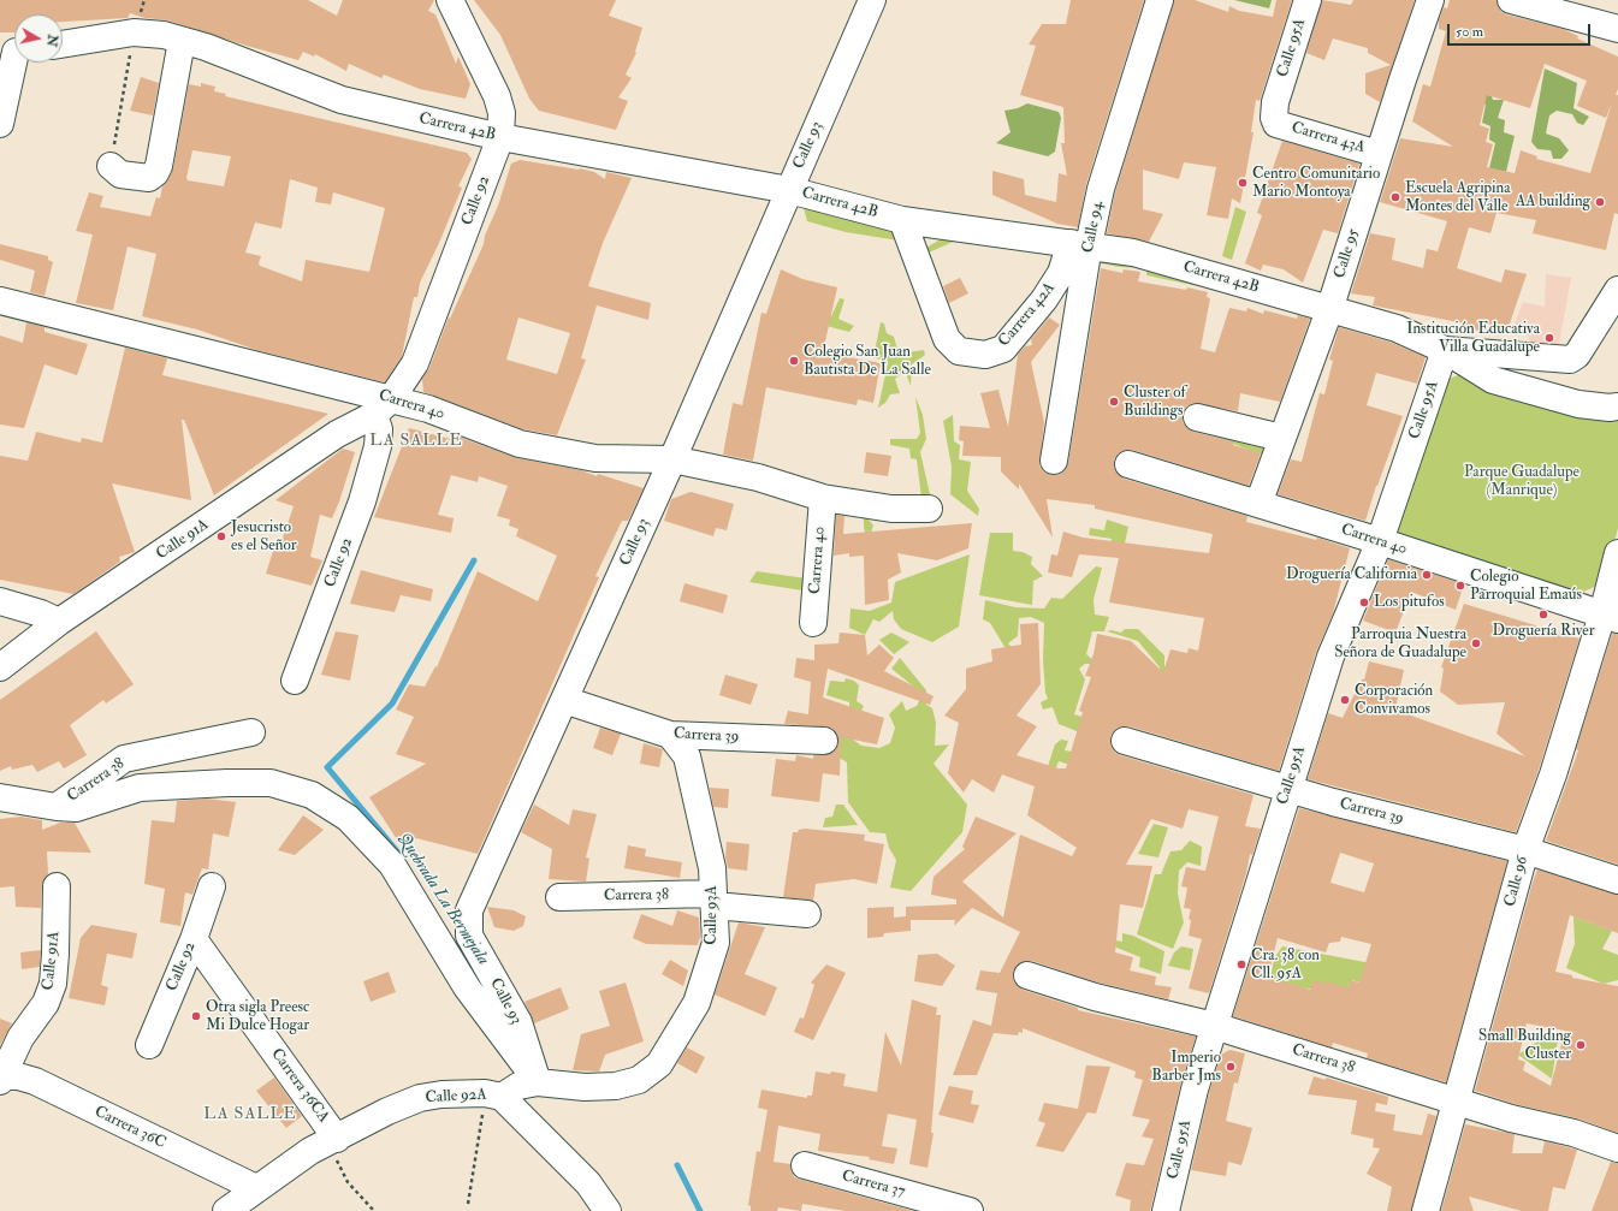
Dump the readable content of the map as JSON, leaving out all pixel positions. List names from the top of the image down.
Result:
{
  "streets": {
    "street": [
      "Calle 95A",
      "Carrera 42B",
      "Carrera 43A",
      "Calle 93",
      "Calle 92",
      "Calle 94",
      "Calle 95",
      "Carrera 42A",
      "Carrera 40",
      "Calle 91A",
      "Carrera 39",
      "Carrera 38",
      "Calle 96",
      "Calle 93A",
      "Carrera 36CA",
      "Calle 92A",
      "Carrera 36C",
      "Carrera 37"
    ]
  },
  "crossings": [
    ["Calle 95A", "Carrera 42B"],
    ["Calle 95A", "Carrera 43A"],
    ["Calle 95A", "Carrera 40"],
    ["Calle 95A", "Carrera 39"],
    ["Calle 95A", "Carrera 38"],
    ["Carrera 42B", "Calle 93"],
    ["Carrera 42B", "Calle 92"],
    ["Carrera 42B", "Calle 94"],
    ["Carrera 42B", "Calle 95"],
    ["Carrera 42B", "Carrera 42A"],
    ["Carrera 43A", "Calle 95"],
    ["Calle 93", "Carrera 40"],
    ["Calle 93", "Carrera 39"],
    ["Calle 93", "Calle 93A"],
    ["Calle 92", "Carrera 40"],
    ["Calle 92", "Calle 91A"],
    ["Calle 92", "Carrera 36CA"],
    ["Calle 94", "Carrera 42A"],
    ["Calle 95", "Carrera 40"],
    ["Carrera 40", "Calle 91A"],
    ["Carrera 40", "Calle 96"],
    ["Calle 91A", "Carrera 36C"],
    ["Carrera 39", "Calle 96"],
    ["Carrera 39", "Calle 93A"],
    ["Carrera 38", "Calle 96"],
    ["Carrera 38", "Calle 93A"],
    ["Carrera 36CA", "Calle 92A"],
    ["Calle 92A", "Carrera 36C"]
  ],
  "districts": ["LA SALLE", "LA SALLE"],
  "water": ["Quebrada La Bermejala"],
  "parks": ["Parque Guadalupe (Manrique)"],
  "places": [
    "Centro Comunitario Mario Montoya",
    "Escuela Agripina Montes del Valle",
    "AA building",
    "Institución Educativa Villa Guadalupe",
    "Colegio San Juan Bautista De La Salle",
    "Cluster of Buildings",
    "Jesucristo es el Señor",
    "Droguería California",
    "Colegio Parroquial Emaús",
    "Los pitufos",
    "Droguería River",
    "Parroquia Nuestra Señora de Guadalupe",
    "Corporación Convivamos",
    "Cra. 38 con Cll. 95A",
    "Otra sigla Preesc Mi Dulce Hogar",
    "Small Building Cluster",
    "Imperio Barber Jms"
  ],
  "scale_bar": "50 m",
  "north": "right"
}
